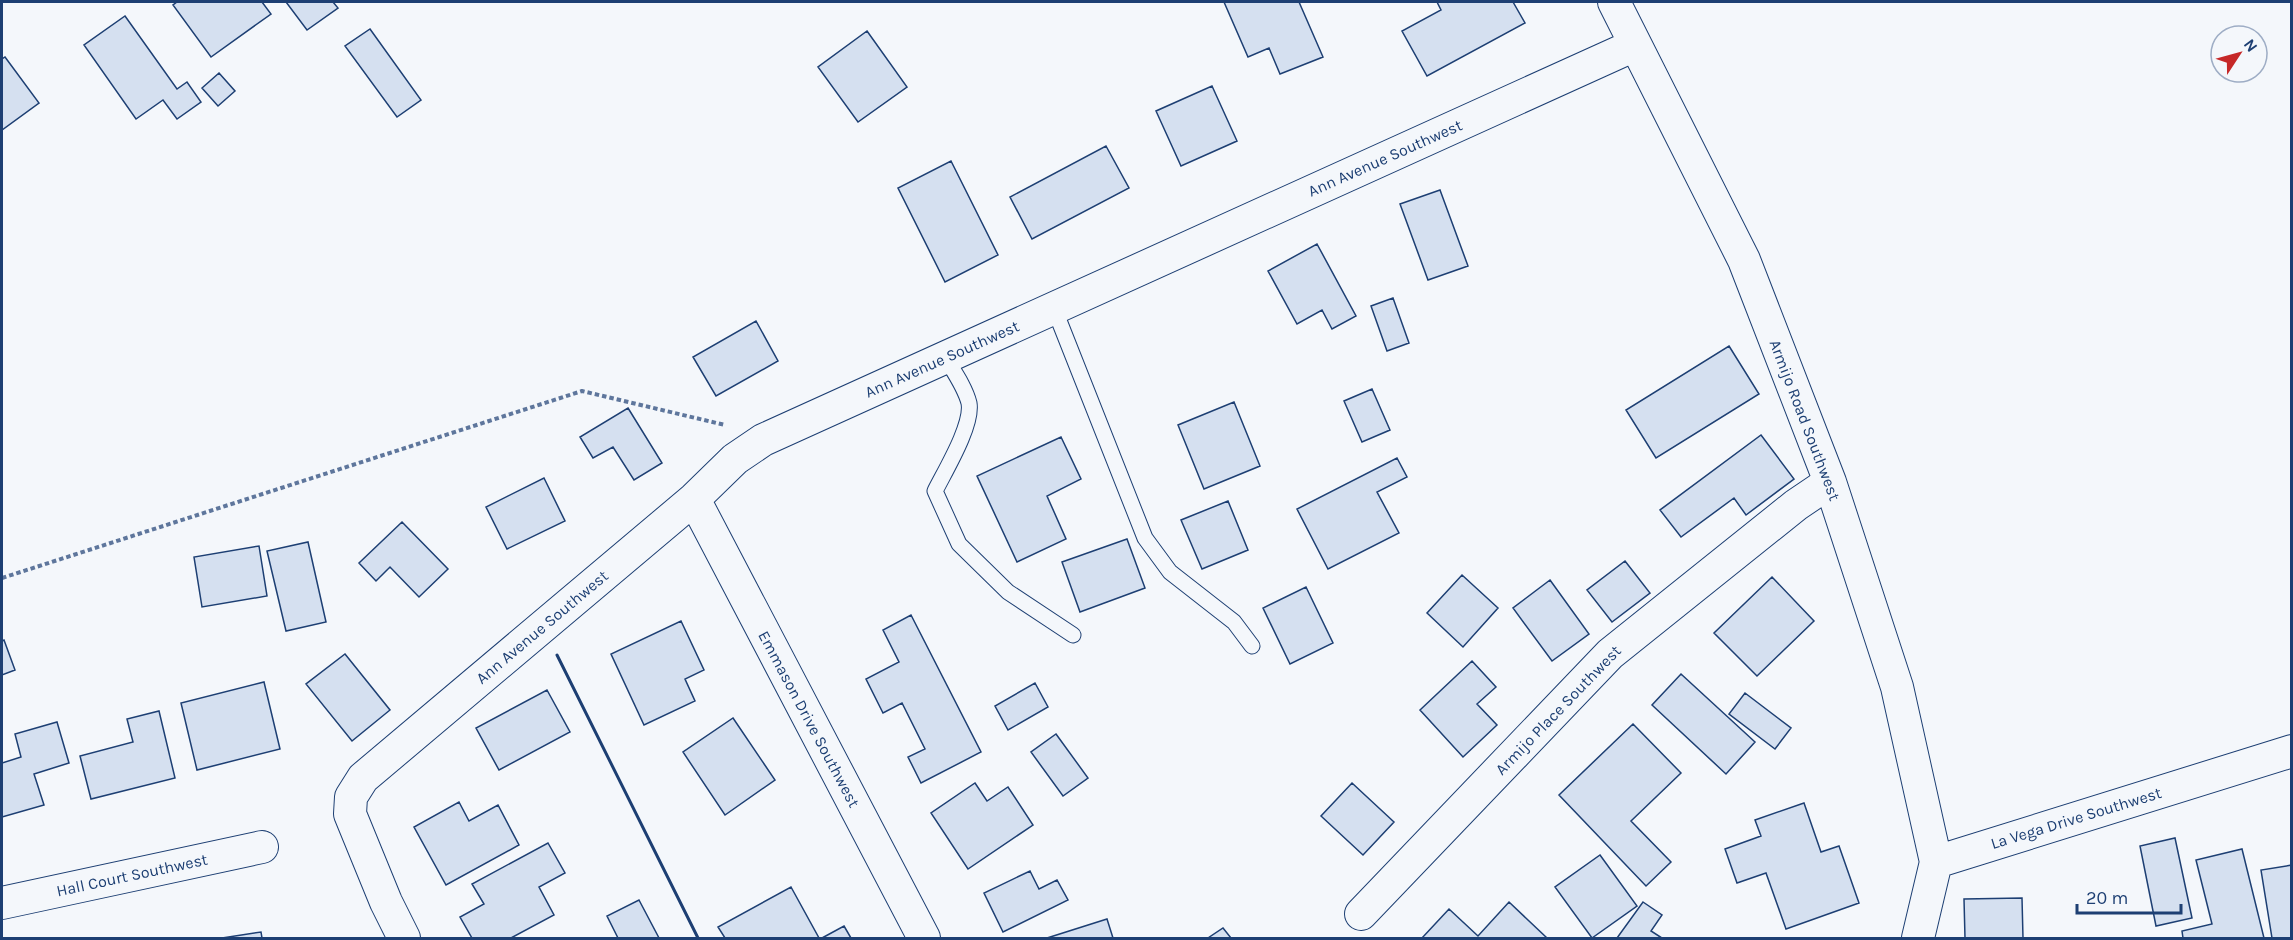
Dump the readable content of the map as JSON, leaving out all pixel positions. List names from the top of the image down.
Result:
{
  "streets": {
    "street": [
      "Ann Avenue Southwest",
      "Armijo Road Southwest",
      "Armijo Place Southwest",
      "Emmason Drive Southwest",
      "La Vega Drive Southwest",
      "Hall Court Southwest"
    ]
  },
  "crossings": [
    ["Ann Avenue Southwest", "Armijo Road Southwest"],
    ["Ann Avenue Southwest", "Emmason Drive Southwest"],
    ["Armijo Road Southwest", "Armijo Place Southwest"],
    ["Armijo Road Southwest", "La Vega Drive Southwest"]
  ],
  "scale_bar": "20 m",
  "north": "top right"
}
